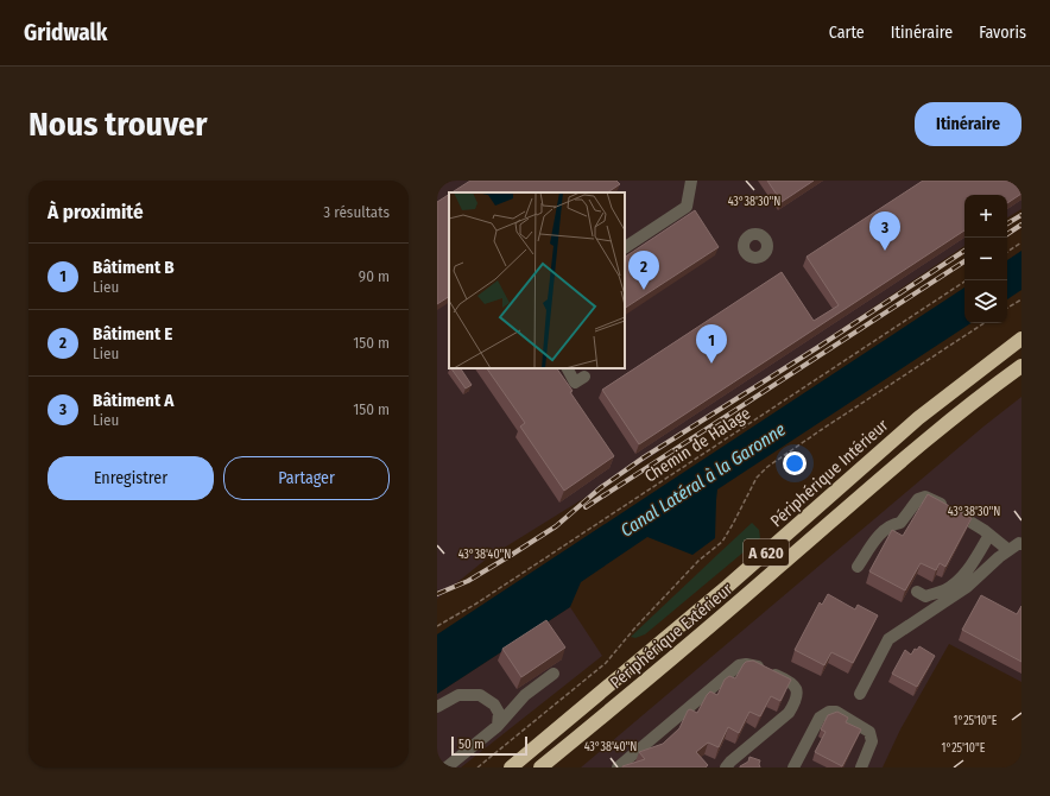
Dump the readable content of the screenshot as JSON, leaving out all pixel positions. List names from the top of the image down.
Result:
{
  "streets": {
    "highway": ["Périphérique Intérieur", "A 620", "Périphérique Extérieur"],
    "path": ["Chemin de Halage"]
  },
  "water": ["Canal Latéral à la Garonne"],
  "scale_bar": "50 m",
  "page": {
    "header": "Gridwalk",
    "nav": ["Carte", "Itinéraire", "Favoris"],
    "buttons": [
      "Itinéraire",
      ["Enregistrer", "Partager"]
    ],
    "title": "Nous trouver",
    "heading": ["À proximité", "3 résultats"],
    "map_buttons": ["+", "−"],
    "pins": ["3", "2", "1"],
    "list": [
      {
        "mark": "1",
        "name": "Bâtiment B",
        "note": "Lieu",
        "value": "90 m"
      },
      {
        "mark": "2",
        "name": "Bâtiment E",
        "note": "Lieu",
        "value": "150 m"
      },
      {
        "mark": "3",
        "name": "Bâtiment A",
        "note": "Lieu",
        "value": "150 m"
      }
    ],
    "scale": "50 m"
  },
  "coordinates": ["43°38'30\"N", "43°38'40\"N", "1°25'10\"E"]
}
